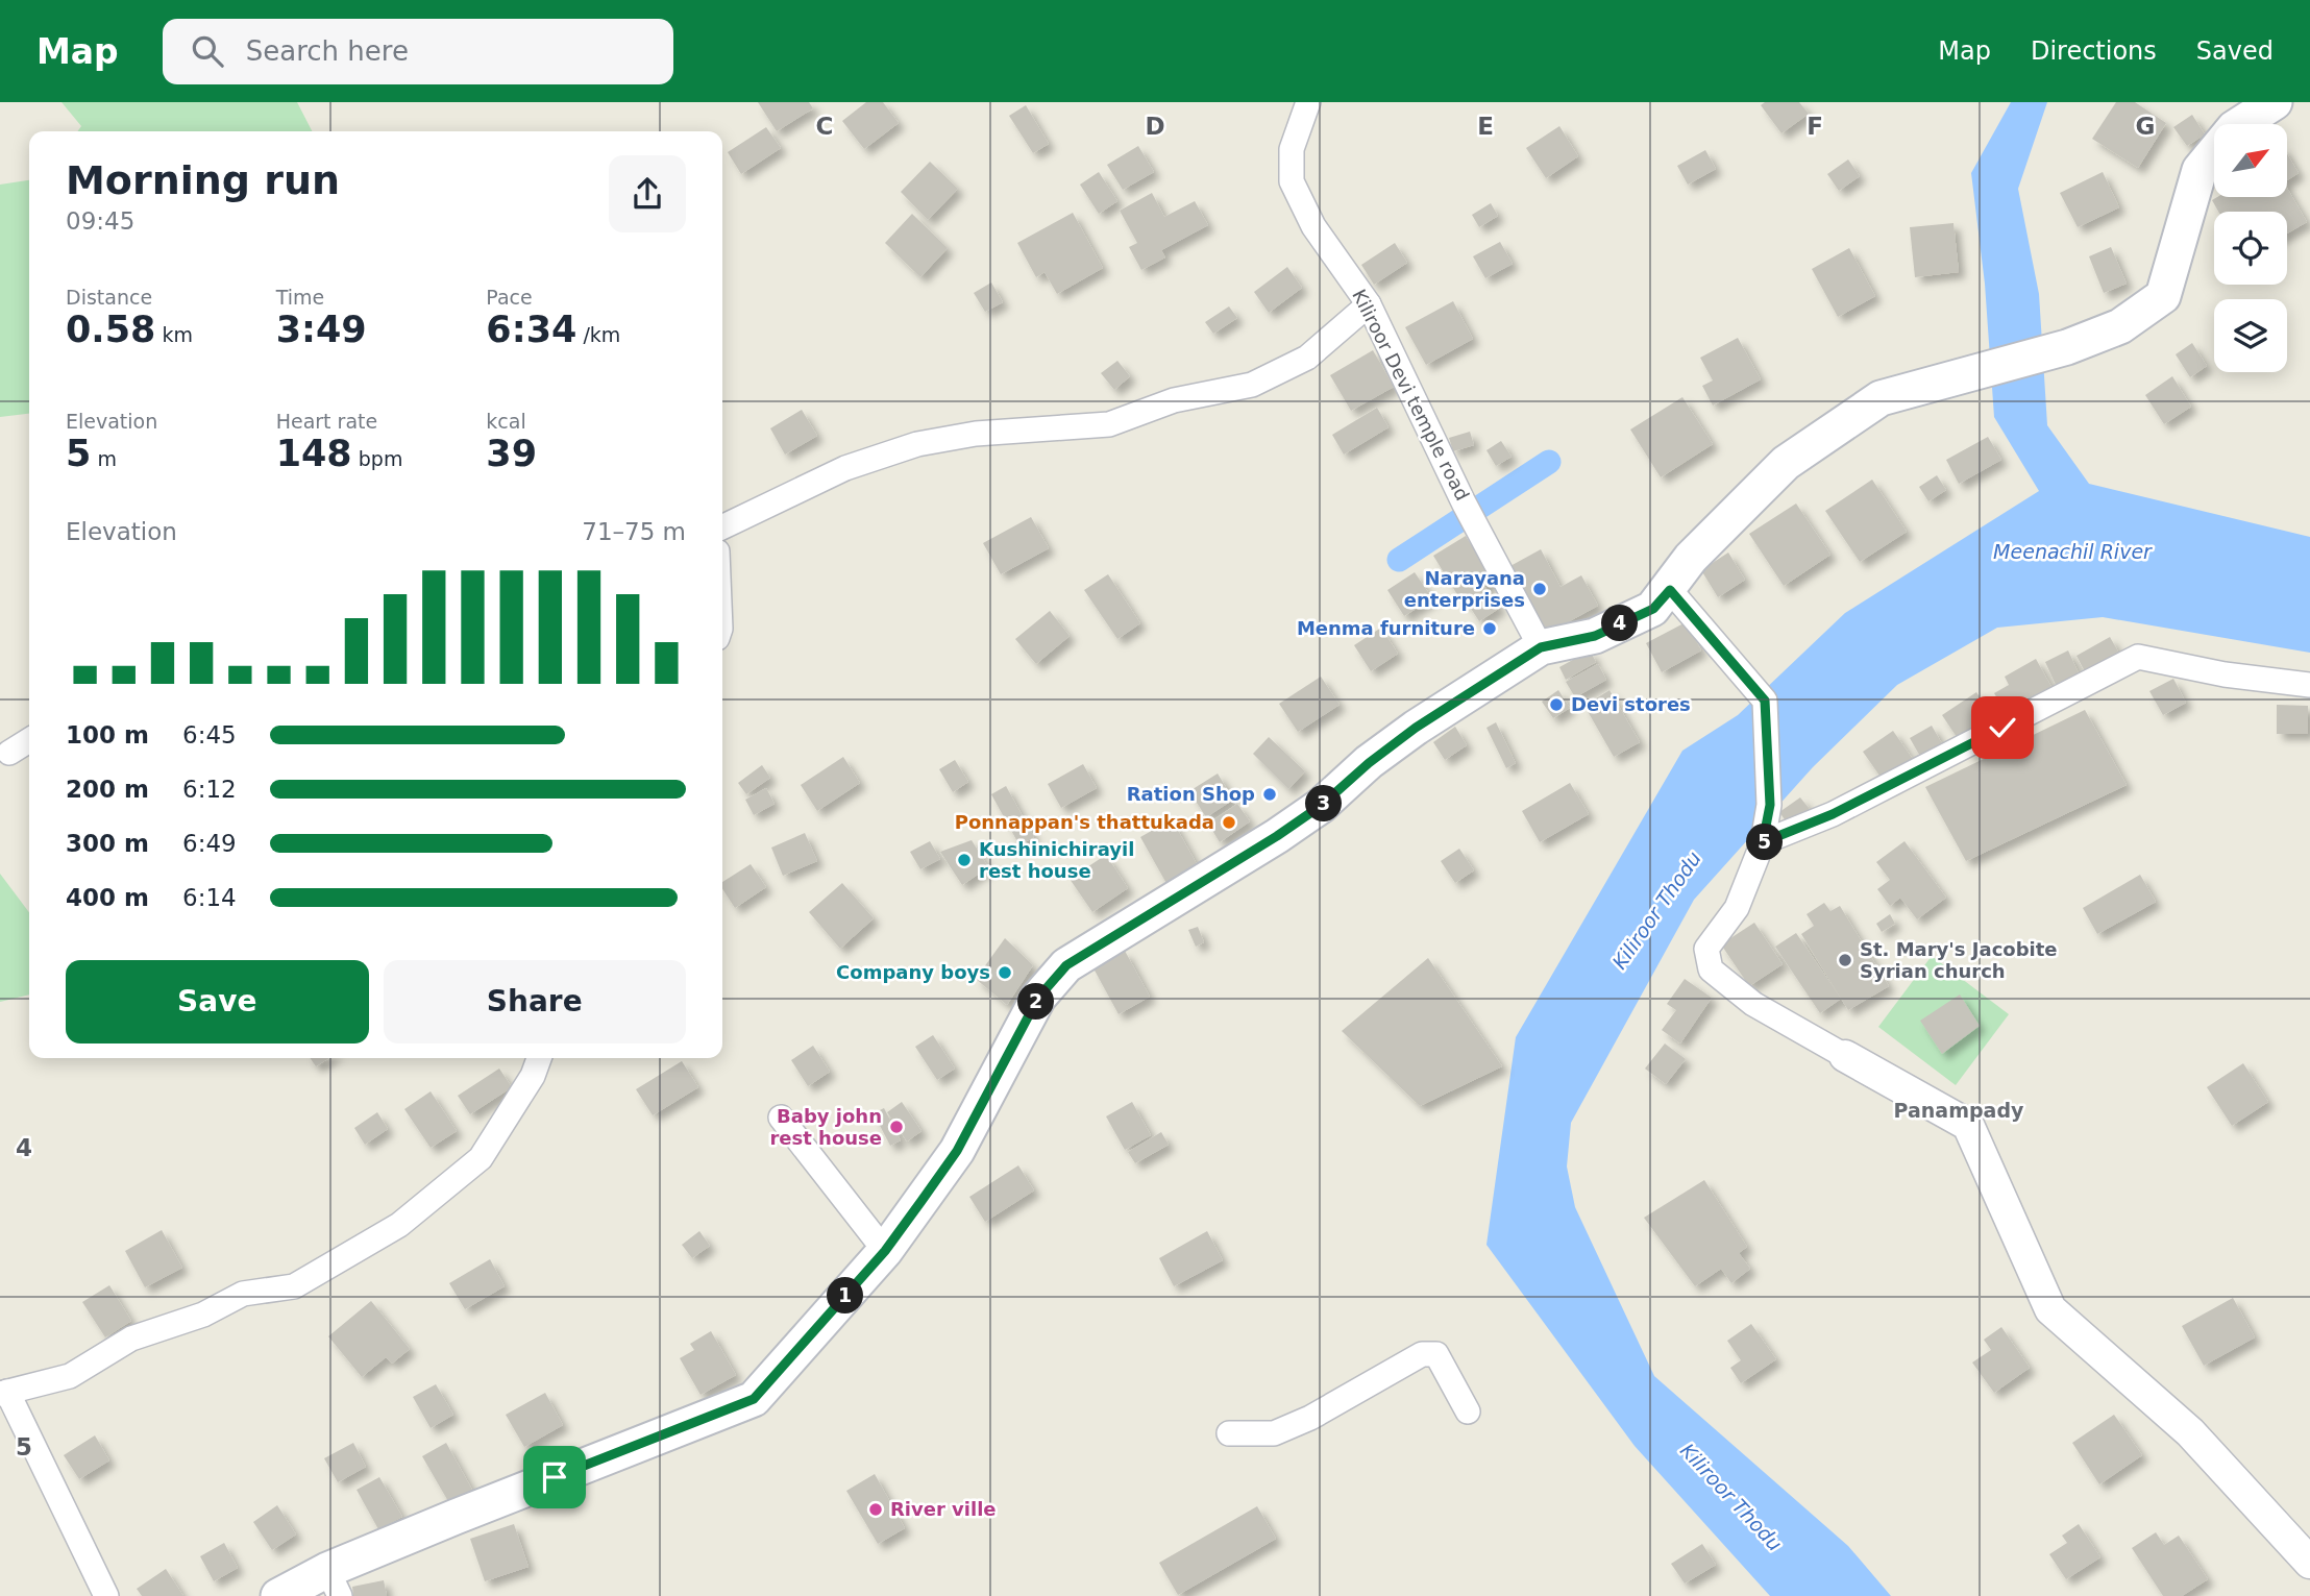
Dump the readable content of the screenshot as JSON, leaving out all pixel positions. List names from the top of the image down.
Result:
{
  "streets": {
    "street": ["Kiliroor Devi temple road"]
  },
  "districts": ["Panampady"],
  "water": ["Meenachil River", "Kiliroor Thodu"],
  "places": [
    "Narayana enterprises",
    "Menma furniture",
    "Devi stores",
    "Ration Shop",
    "Ponnappan's thattukada",
    "Kushinichirayil rest house",
    "St. Mary's Jacobite Syrian church",
    "Company boys",
    "Baby john rest house",
    "River ville"
  ],
  "north": "top right",
  "page": {
    "header": "Map",
    "search": "Search here",
    "nav": ["Map", "Directions", "Saved"],
    "heading": ["Morning run", "09:45"],
    "stats": [
      ["Distance", "0.58 km"],
      ["Time", "3:49"],
      ["Pace", "6:34 /km"],
      ["Elevation", "5 m"],
      ["Heart rate", "148 bpm"],
      ["kcal", "39"]
    ],
    "chart": ["Elevation", "71–75 m"],
    "pins": [
      "4",
      "3",
      "5",
      "2",
      "1"
    ],
    "list": [
      {
        "name": "100 m",
        "note": "6:45"
      },
      {
        "name": "200 m",
        "note": "6:12"
      },
      {
        "name": "300 m",
        "note": "6:49"
      },
      {
        "name": "400 m",
        "note": "6:14"
      }
    ],
    "buttons": ["Save", "Share"]
  },
  "grid": {
    "columns": [
      "C",
      "D",
      "E",
      "F",
      "G"
    ],
    "rows": ["4", "5"]
  }
}
